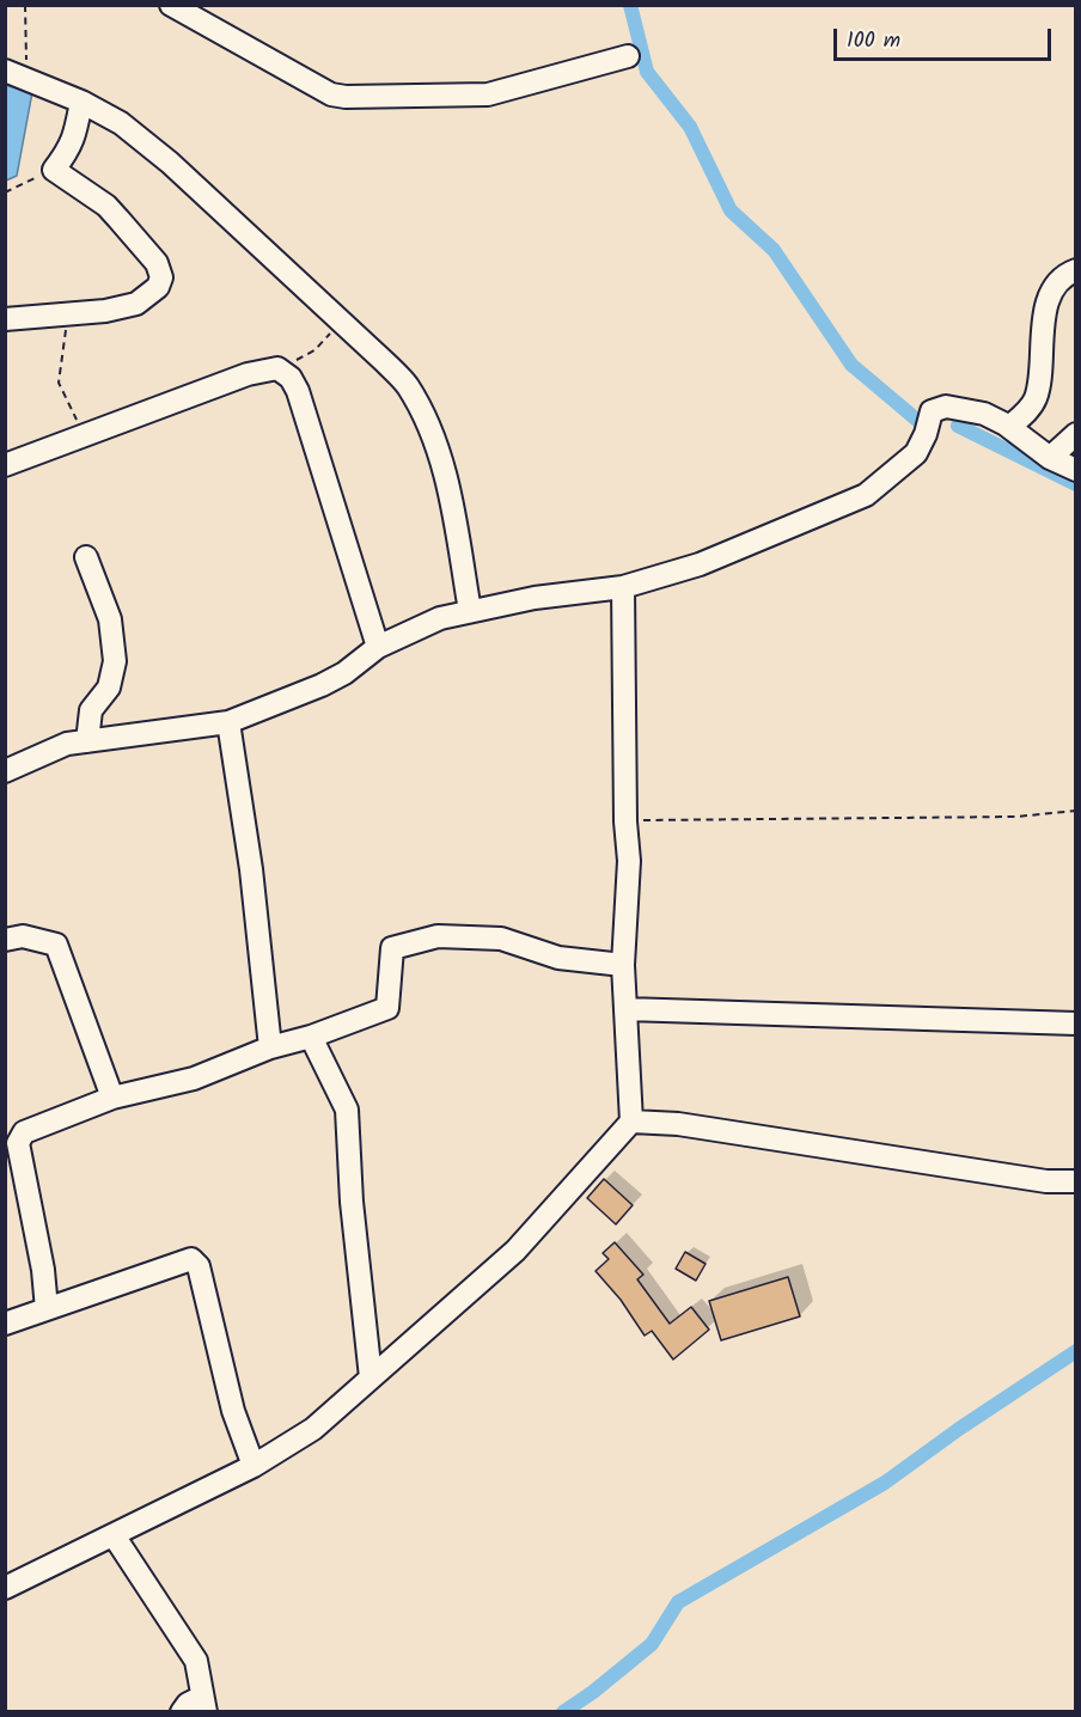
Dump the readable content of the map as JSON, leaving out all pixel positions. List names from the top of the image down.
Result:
{
  "scale_bar": "100 m"
}
